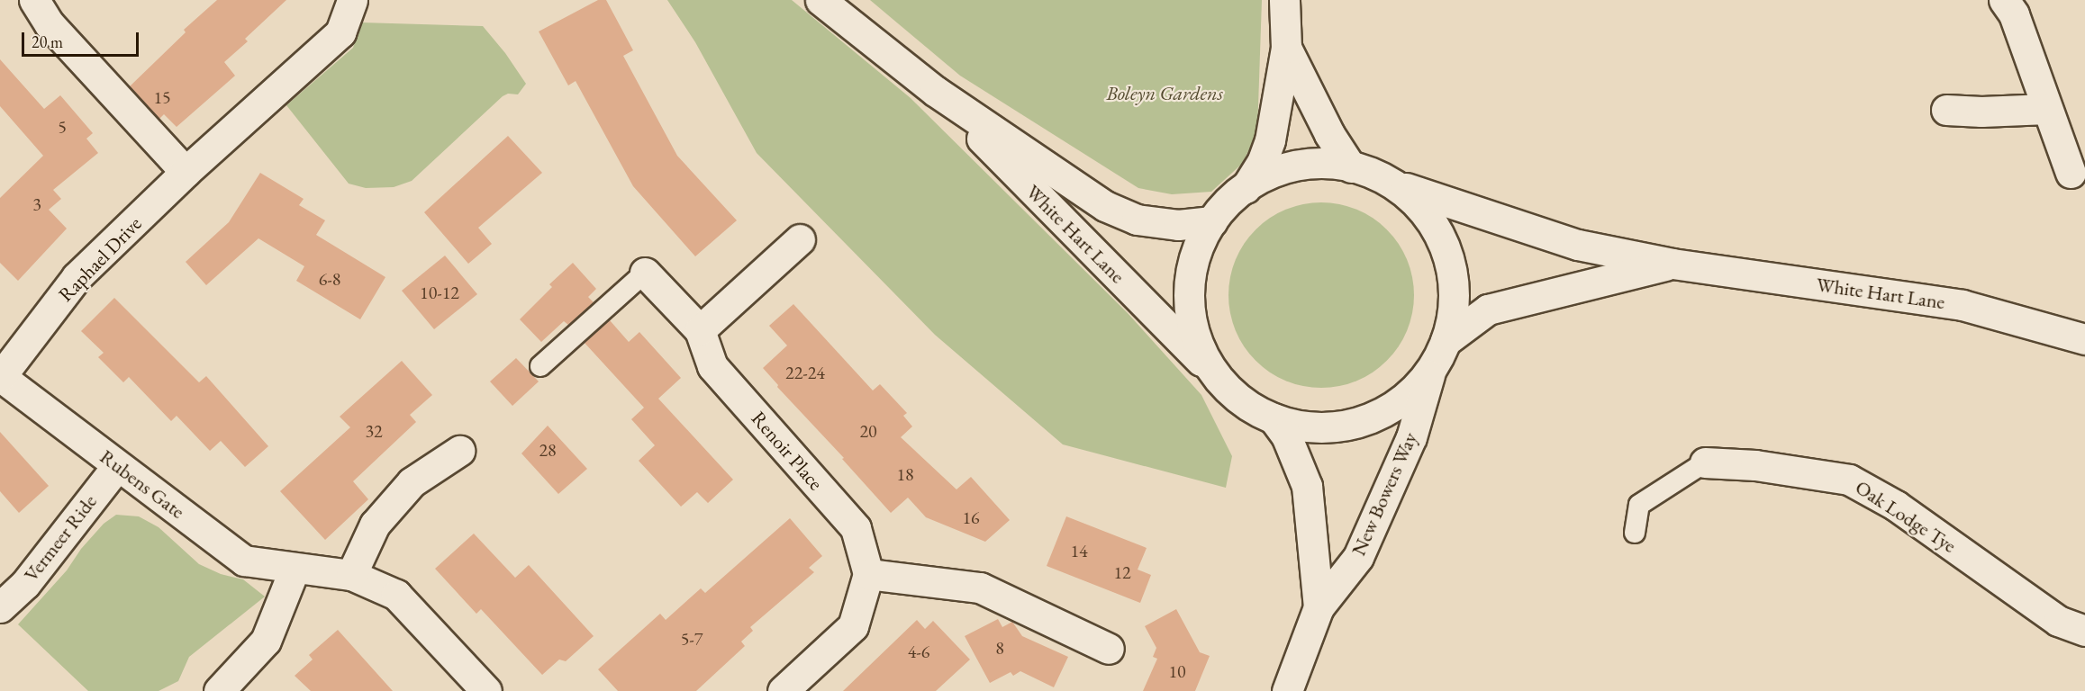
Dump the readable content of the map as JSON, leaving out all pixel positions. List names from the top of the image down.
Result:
{
  "streets": {
    "street": [
      "White Hart Lane",
      "Raphael Drive",
      "Renoir Place",
      "Rubens Gate",
      "New Bowers Way",
      "Oak Lodge Tye",
      "Vermeer Ride"
    ]
  },
  "crossings": [
    ["Raphael Drive", "Rubens Gate"],
    ["Rubens Gate", "Vermeer Ride"]
  ],
  "parks": ["Boleyn Gardens"],
  "house_numbers": [
    "15",
    "5",
    "3",
    "6-8",
    "10-12",
    "22-24",
    "32",
    "20",
    "28",
    "18",
    "16",
    "14",
    "12",
    "5-7",
    "8",
    "4-6",
    "10"
  ],
  "scale_bar": "20 m"
}
